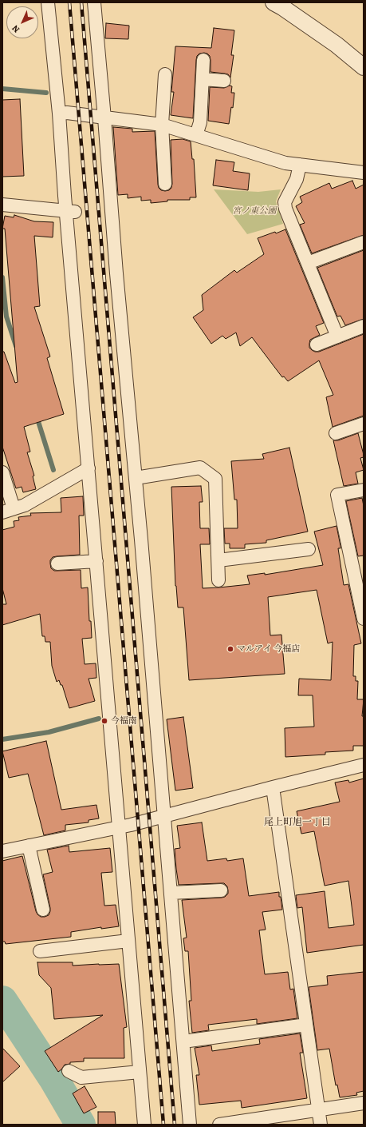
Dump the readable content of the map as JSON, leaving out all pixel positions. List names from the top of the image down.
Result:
{
  "districts": ["尾上町旭一丁目"],
  "parks": ["宮ノ東公園"],
  "places": ["マルアイ 今福店", "今福南"],
  "north": "bottom left"
}
